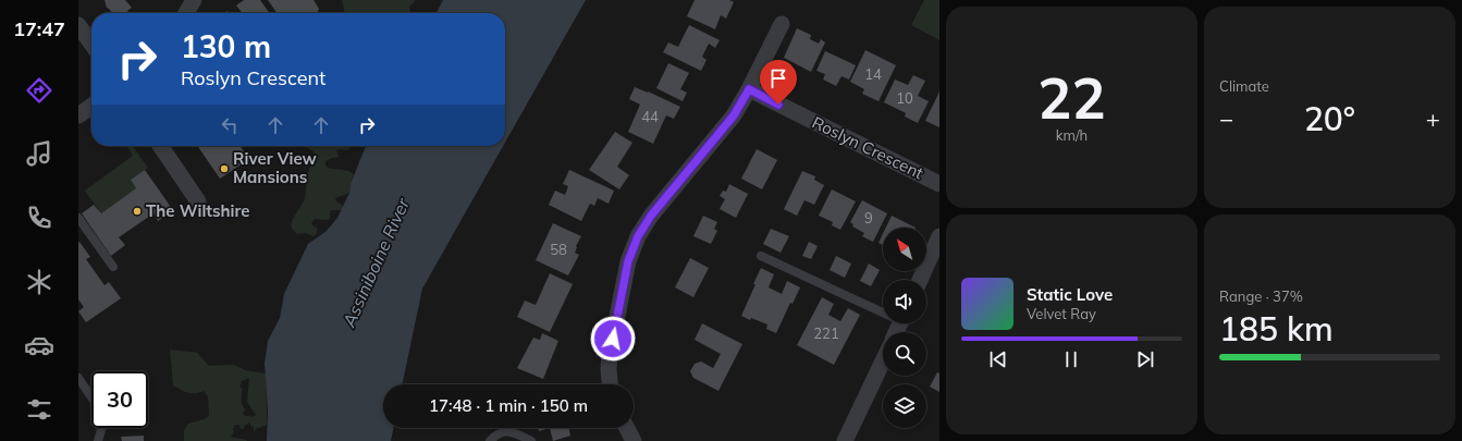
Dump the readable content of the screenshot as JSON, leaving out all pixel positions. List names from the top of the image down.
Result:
{
  "streets": {
    "street": ["Roslyn Crescent"]
  },
  "water": ["Assiniboine River"],
  "places": ["River View Mansions", "The Wiltshire"],
  "house_numbers": [
    "14",
    "10",
    "44",
    "9",
    "58",
    "221"
  ],
  "north": "top left",
  "page": {
    "tabs": "17:47",
    "tile": [
      ["22", "km/h"],
      "Climate",
      ["Range · 37%", "185 km"]
    ],
    "turn": ["130 m", "Roslyn Crescent"],
    "heat": ["−", "20°", "+"],
    "song": ["Static Love", "Velvet Ray"],
    "limit": "30",
    "trip": "17:48 · 1 min · 150 m"
  }
}
